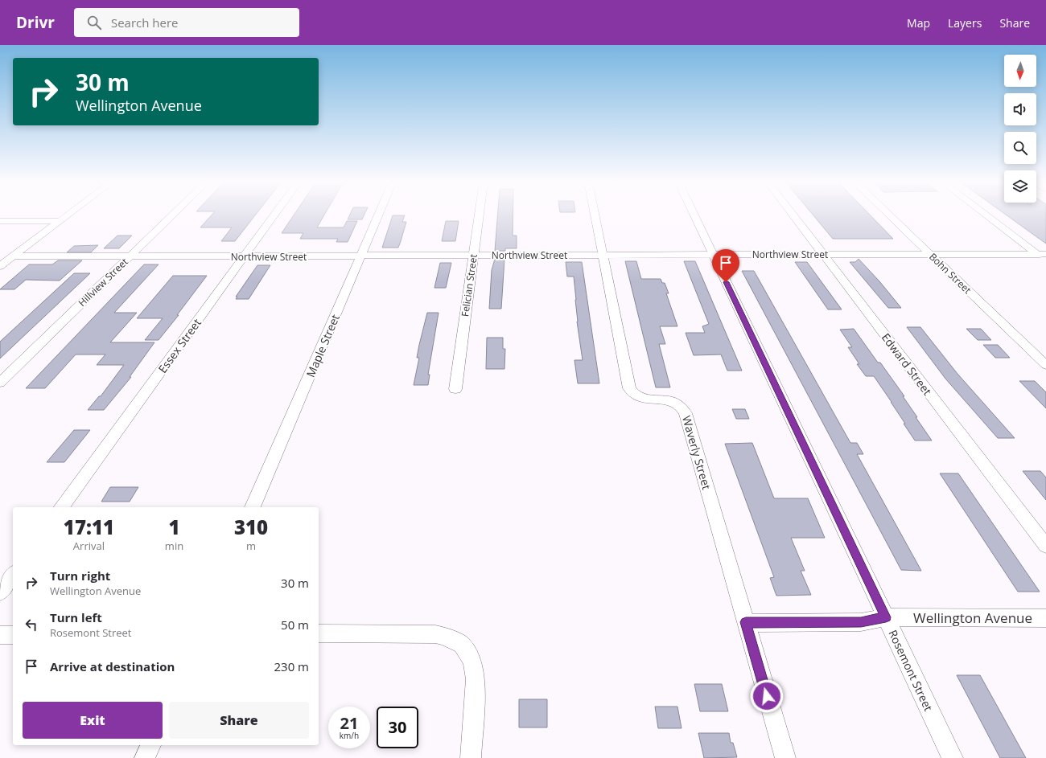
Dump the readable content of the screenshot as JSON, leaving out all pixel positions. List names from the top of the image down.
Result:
{
  "streets": {
    "street": [
      "Northview Street",
      "Bohn Street",
      "Hillview Street",
      "Felician Street",
      "Essex Street",
      "Maple Street",
      "Edward Street",
      "Waverly Street",
      "Wellington Avenue",
      "Rosemont Street"
    ]
  },
  "crossings": [
    ["Northview Street", "Bohn Street"],
    ["Northview Street", "Hillview Street"],
    ["Northview Street", "Felician Street"],
    ["Northview Street", "Essex Street"],
    ["Northview Street", "Maple Street"],
    ["Northview Street", "Edward Street"],
    ["Northview Street", "Waverly Street"],
    ["Northview Street", "Rosemont Street"],
    ["Waverly Street", "Wellington Avenue"],
    ["Wellington Avenue", "Rosemont Street"]
  ],
  "north": "bottom",
  "page": {
    "header": "Drivr",
    "search": "Search here",
    "nav": ["Map", "Layers", "Share"],
    "turn": ["30 m", "Wellington Avenue"],
    "eta": [
      "17:11",
      "Arrival",
      "1",
      "min",
      "310",
      "m"
    ],
    "list": [
      {
        "name": "Turn right",
        "note": "Wellington Avenue",
        "value": "30 m"
      },
      {
        "name": "Turn left",
        "note": "Rosemont Street",
        "value": "50 m"
      },
      {
        "name": "Arrive at destination",
        "value": "230 m"
      }
    ],
    "buttons": ["Exit", "Share"],
    "speed": "21 km/h",
    "limit": "30"
  }
}
